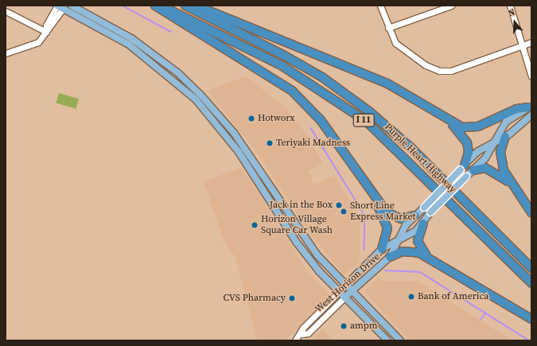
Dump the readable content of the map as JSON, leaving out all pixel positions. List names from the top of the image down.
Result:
{
  "streets": {
    "highway": ["I 11", "Purple Heart Highway"],
    "main road": ["West Horizon Drive"]
  },
  "places": [
    "Hotworx",
    "Teriyaki Madness",
    "Jack in the Box",
    "Short Line Express Market",
    "Horizon Village Square Car Wash",
    "Bank of America",
    "CVS Pharmacy",
    "ampm"
  ],
  "north": "top"
}
